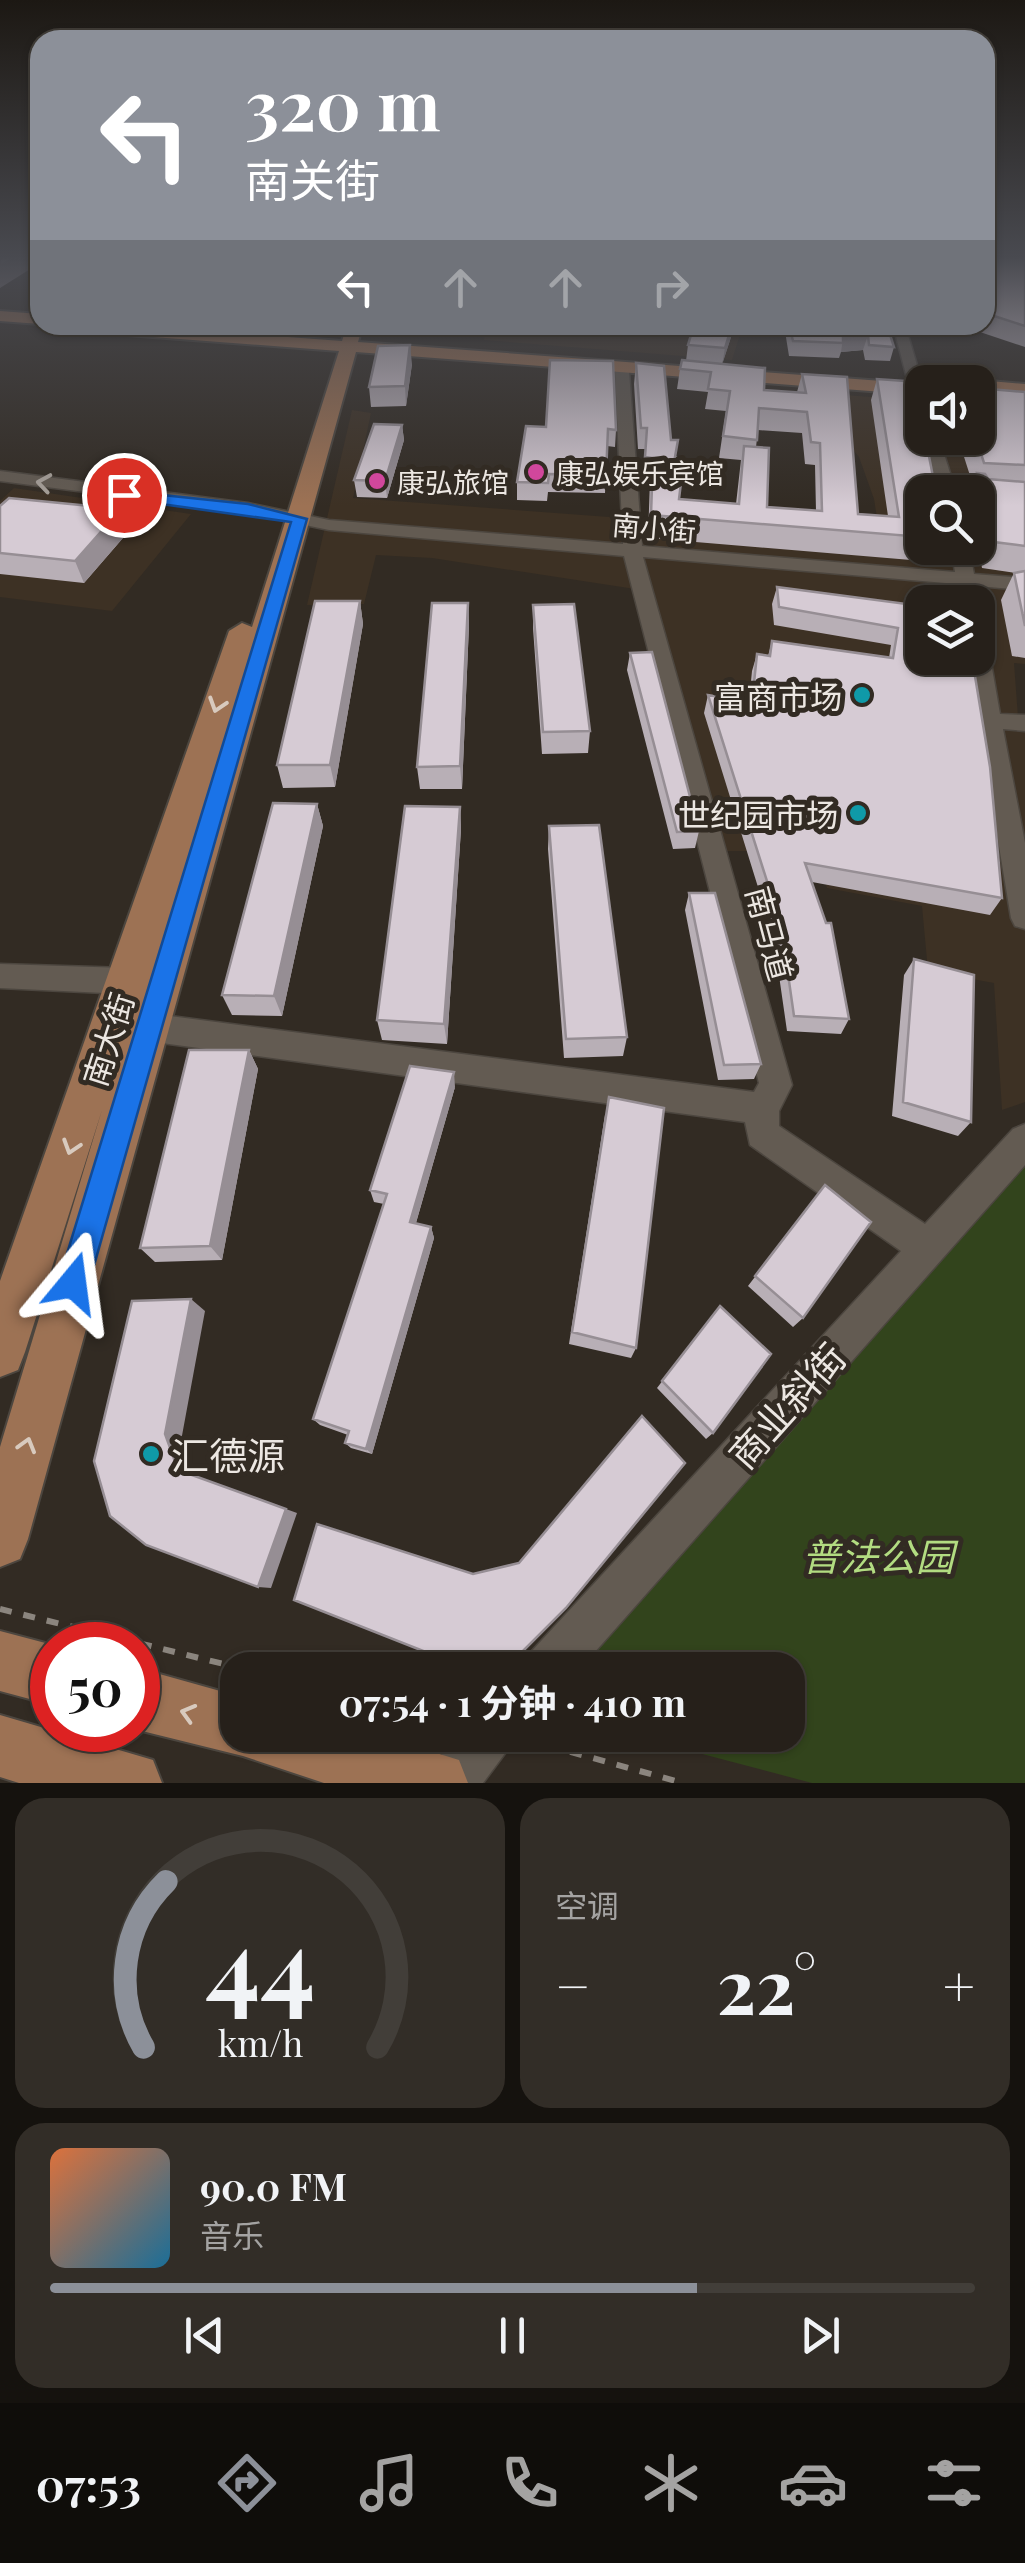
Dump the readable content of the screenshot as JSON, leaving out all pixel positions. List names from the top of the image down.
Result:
{
  "streets": {
    "main road": ["南大街"],
    "street": ["南小街", "南马道", "商业斜街"]
  },
  "crossings": [
    ["南小街", "南马道"],
    ["南小街", "南大街"]
  ],
  "parks": ["普法公园"],
  "places": [
    "康弘娱乐宾馆",
    "康弘旅馆",
    "富商市场",
    "世纪园市场",
    "汇德源"
  ],
  "page": {
    "turn": ["320 m", "南关街"],
    "limit": "50",
    "trip": "07:54 · 1 分钟 · 410 m",
    "tile": "空调",
    "heat": ["−", "22°", "+"],
    "song": ["90.0 FM", "音乐"],
    "tabs": "07:53",
    "gauge": ["44", "km/h"]
  }
}
